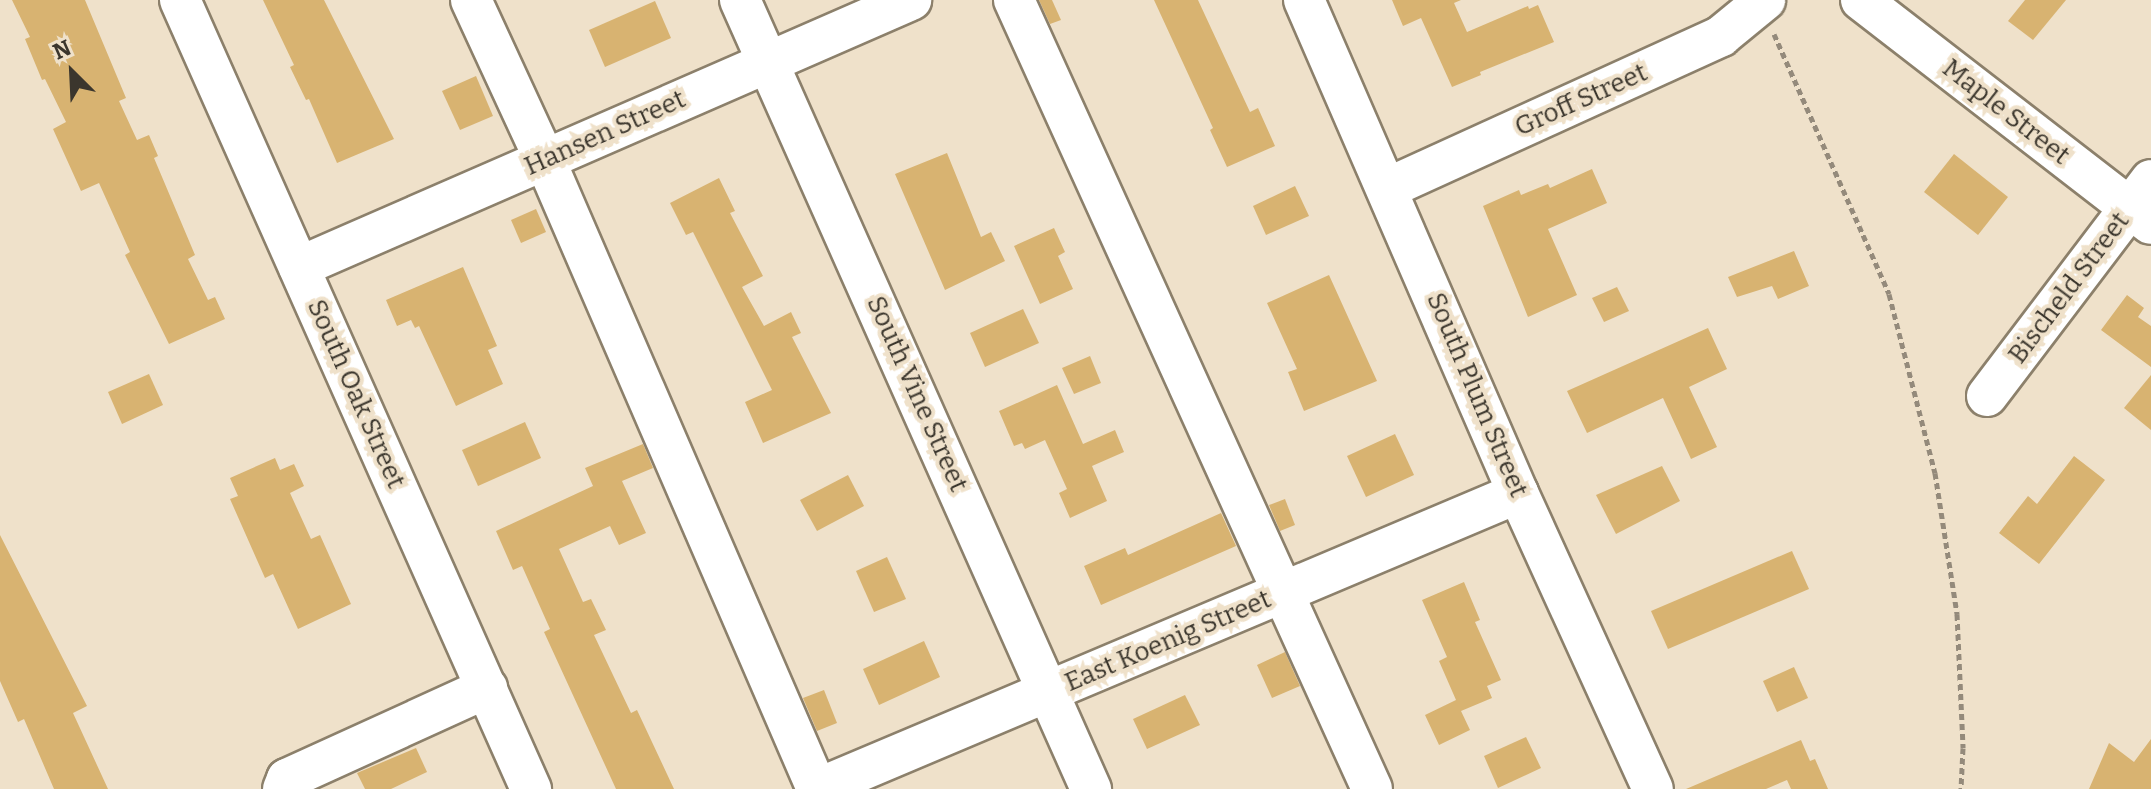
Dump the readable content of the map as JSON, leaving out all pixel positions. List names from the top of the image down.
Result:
{
  "streets": {
    "street": [
      "Groff Street",
      "Maple Street",
      "Hansen Street",
      "Bischeld Street",
      "South Oak Street",
      "South Vine Street",
      "South Plum Street",
      "East Koenig Street"
    ]
  },
  "crossings": [
    ["Groff Street", "South Plum Street"],
    ["Maple Street", "Bischeld Street"],
    ["Hansen Street", "South Oak Street"],
    ["Hansen Street", "South Vine Street"],
    ["South Vine Street", "East Koenig Street"],
    ["South Plum Street", "East Koenig Street"]
  ],
  "north": "top left"
}
